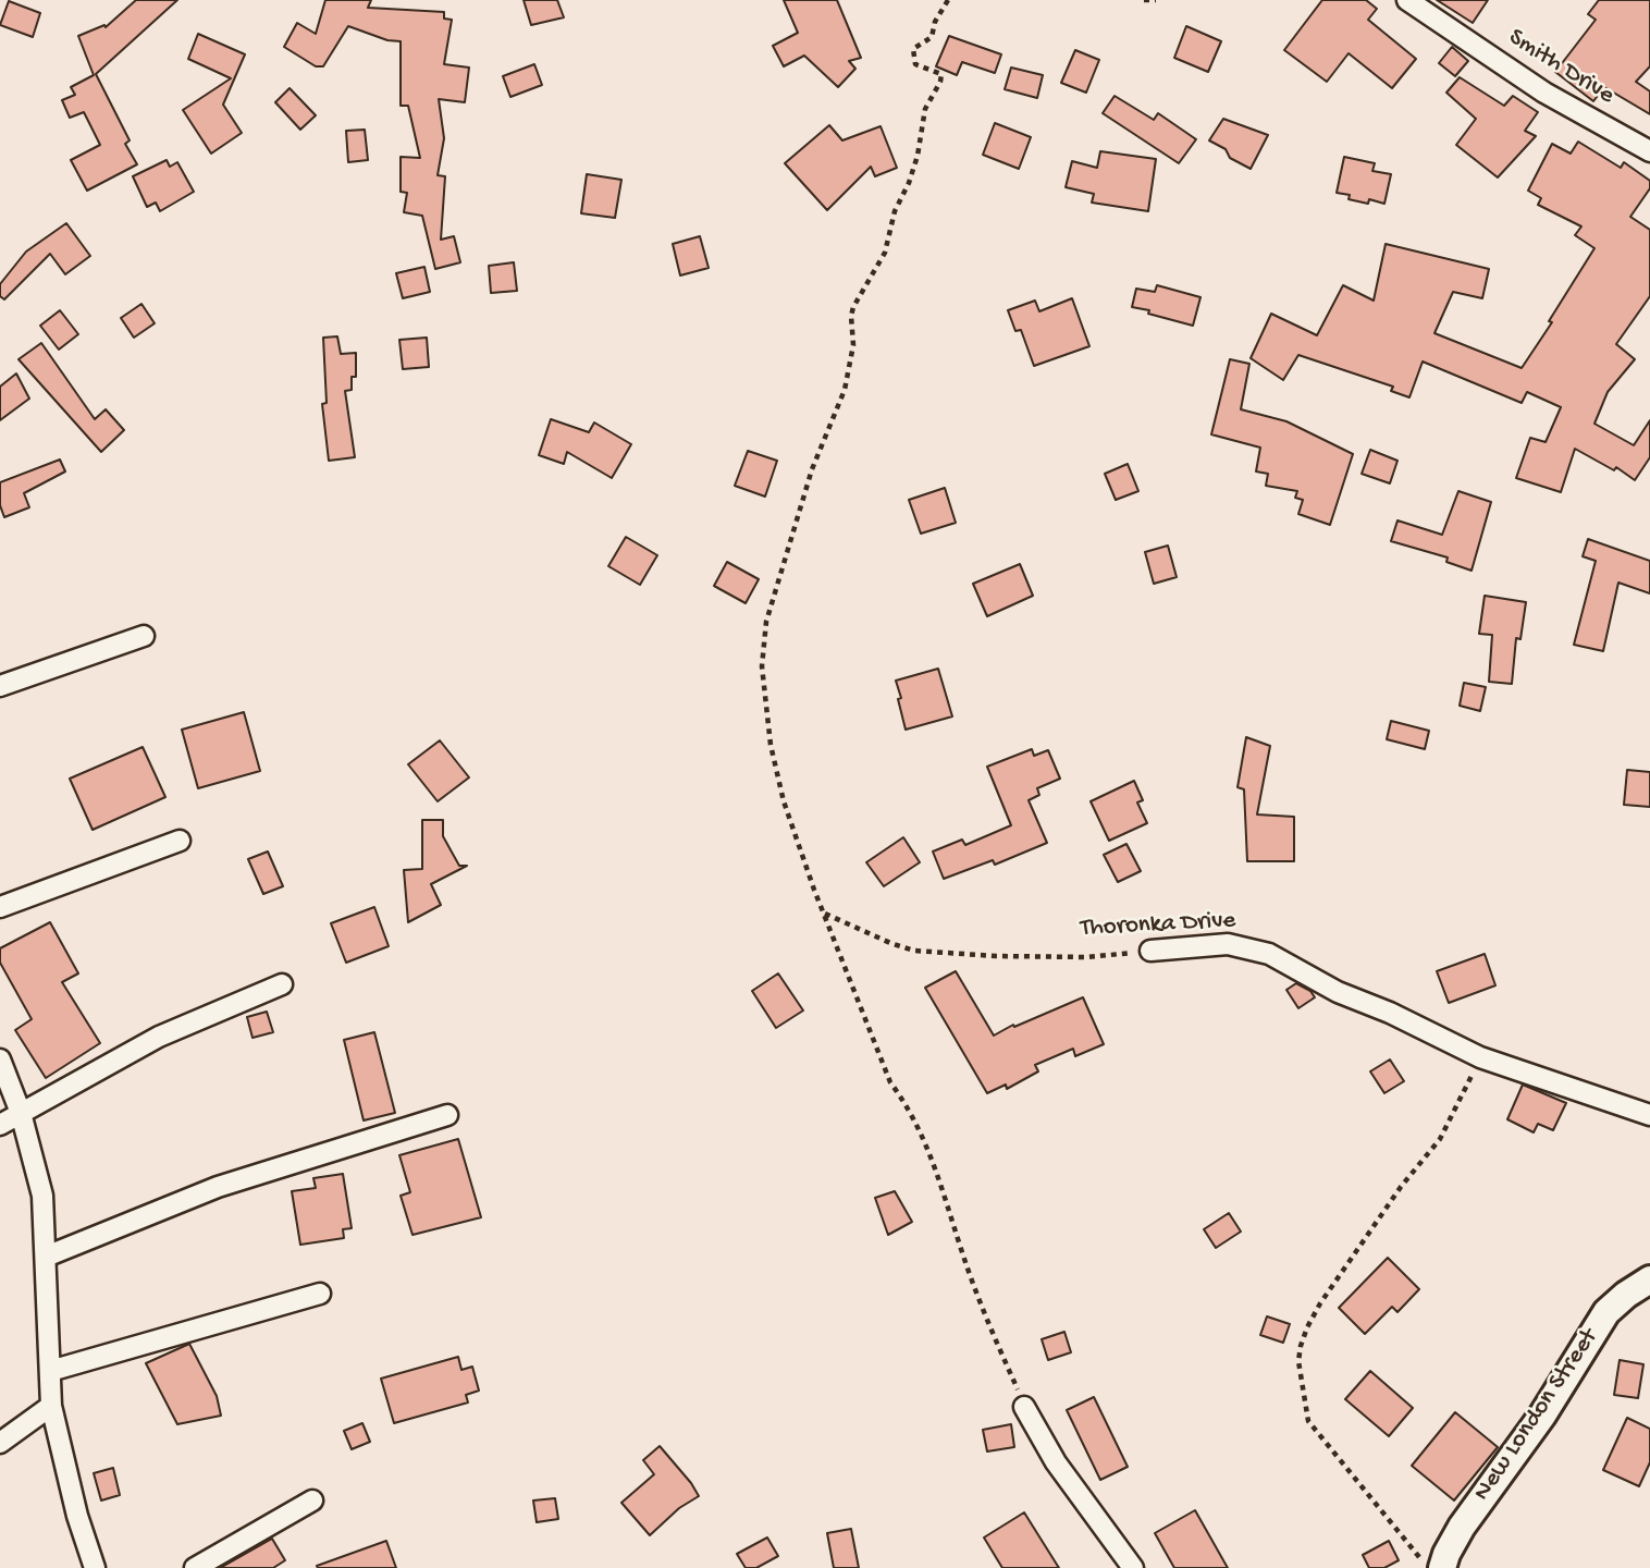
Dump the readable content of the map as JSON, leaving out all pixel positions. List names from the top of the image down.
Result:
{
  "streets": {
    "street": ["Smith Drive", "Thoronka Drive", "New London Street"]
  }
}
